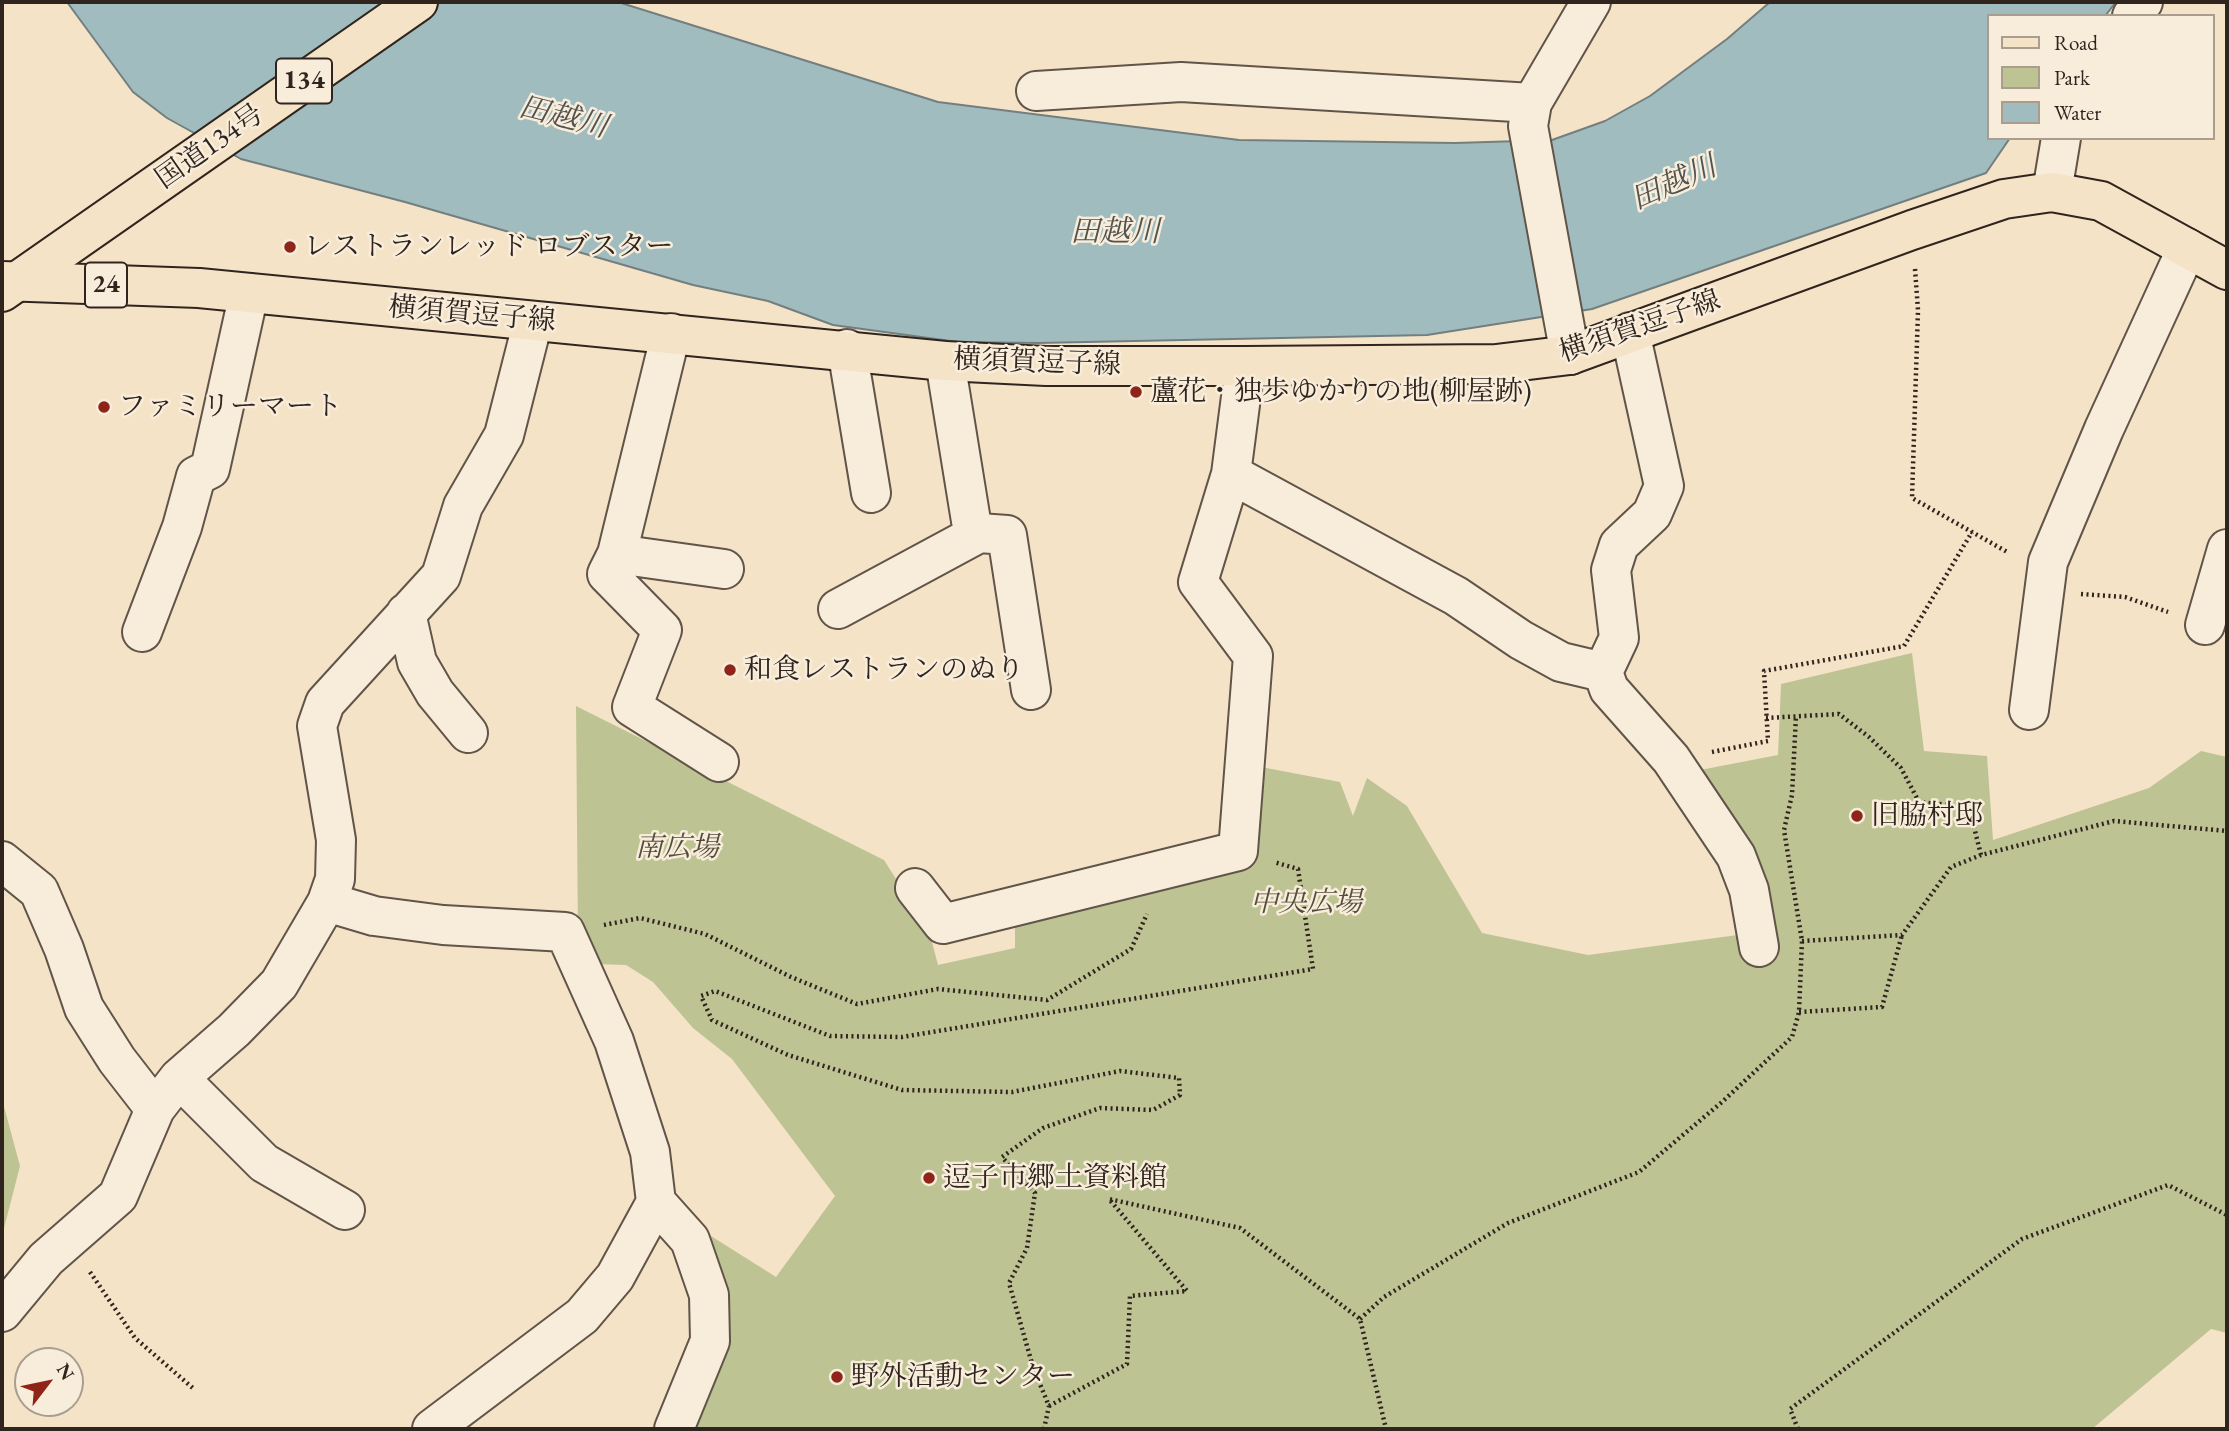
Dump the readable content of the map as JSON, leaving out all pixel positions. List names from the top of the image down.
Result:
{
  "streets": {
    "main road": [
      "134",
      "国道134号",
      "24",
      "横須賀逗子線"
    ]
  },
  "crossings": [
    ["国道134号", "横須賀逗子線"]
  ],
  "water": ["田越川"],
  "parks": ["南広場", "中央広場"],
  "places": [
    "レストランレッド ロブスター",
    "蘆花・独歩ゆかりの地(柳屋跡)",
    "ファミリーマート",
    "和食レストランのぬり",
    "旧脇村邸",
    "逗子市郷土資料館",
    "野外活動センター"
  ],
  "legend": ["Road", "Park", "Water"],
  "north": "top right"
}
